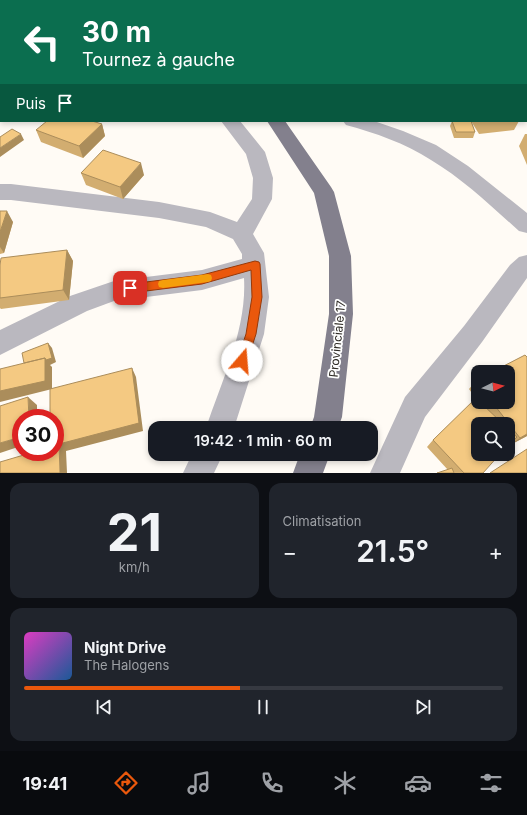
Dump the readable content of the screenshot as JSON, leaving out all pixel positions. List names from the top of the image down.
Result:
{
  "streets": {
    "main road": ["Provinciale 17"]
  },
  "north": "right",
  "page": {
    "turn": ["30 m", "Tournez à gauche"],
    "then": "Puis",
    "limit": "30",
    "trip": "19:42 · 1 min · 60 m",
    "tile": [
      ["21", "km/h"],
      "Climatisation"
    ],
    "heat": ["−", "21.5°", "+"],
    "song": ["Night Drive", "The Halogens"],
    "tabs": "19:41"
  }
}
